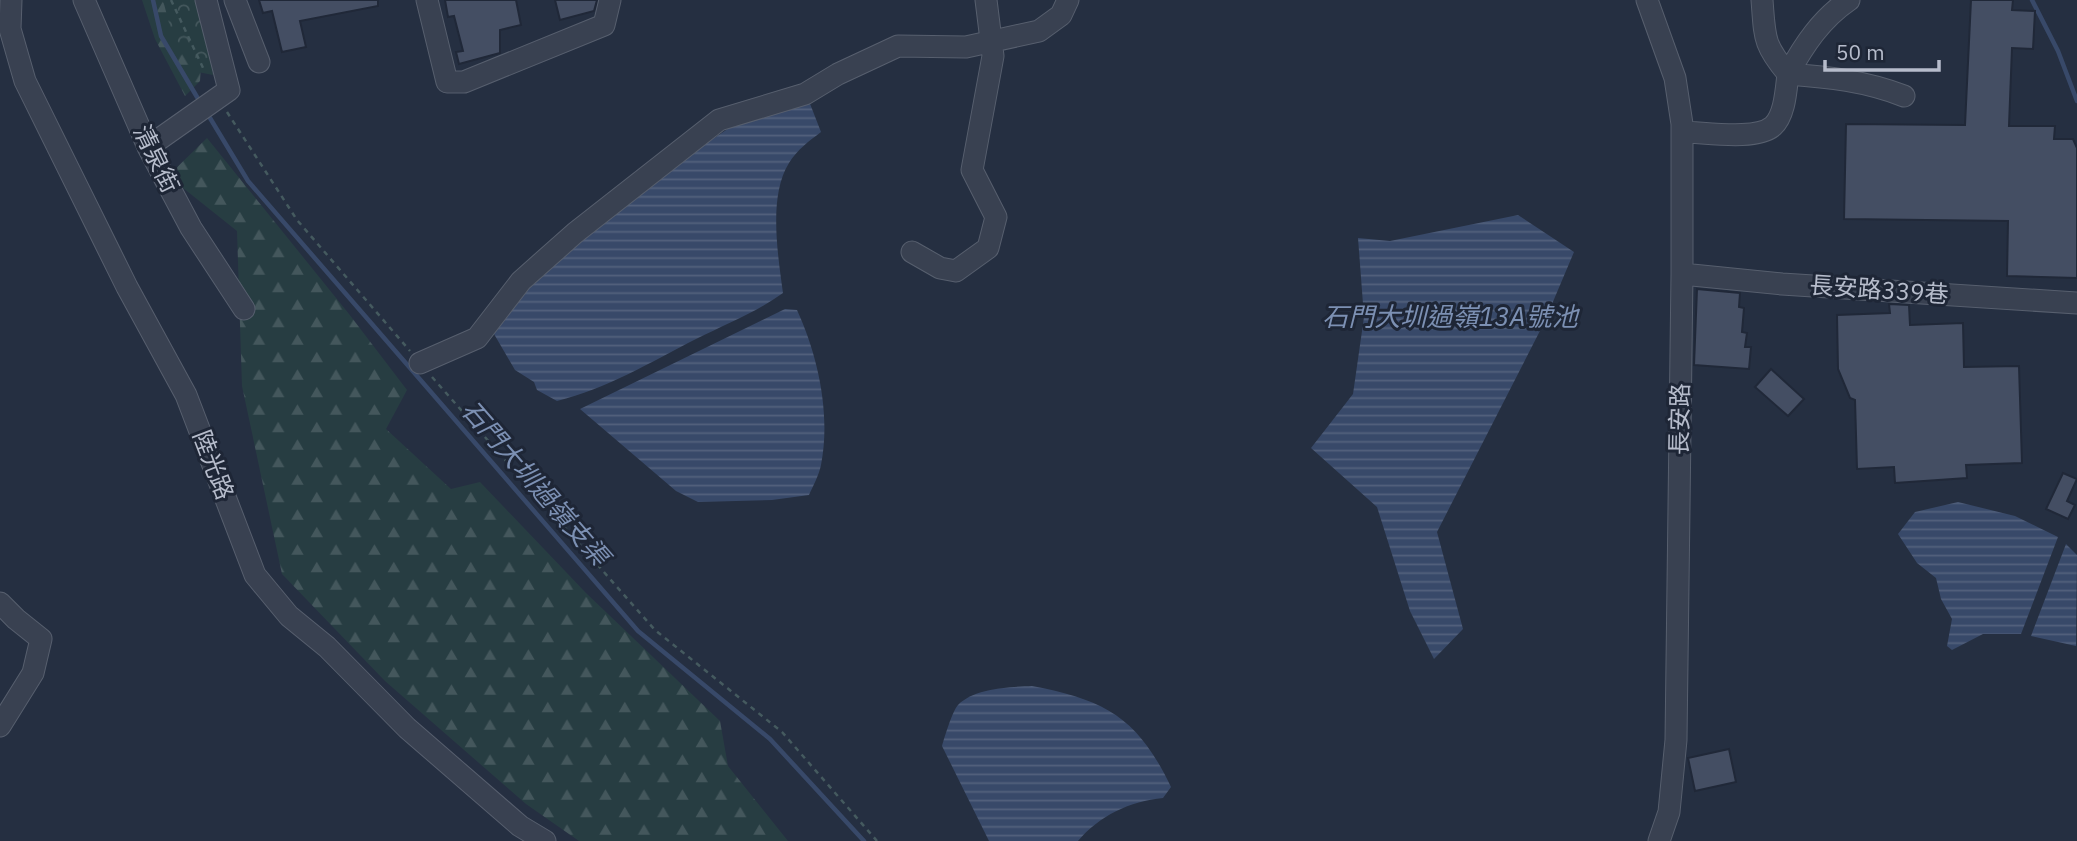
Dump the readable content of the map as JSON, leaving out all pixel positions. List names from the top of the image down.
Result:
{
  "streets": {
    "street": [
      "清泉街",
      "長安路339巷",
      "長安路",
      "陸光路"
    ]
  },
  "crossings": [
    ["長安路339巷", "長安路"]
  ],
  "water": ["石門大圳過嶺13A號池", "石門大圳過嶺支渠"],
  "scale_bar": "50 m"
}
